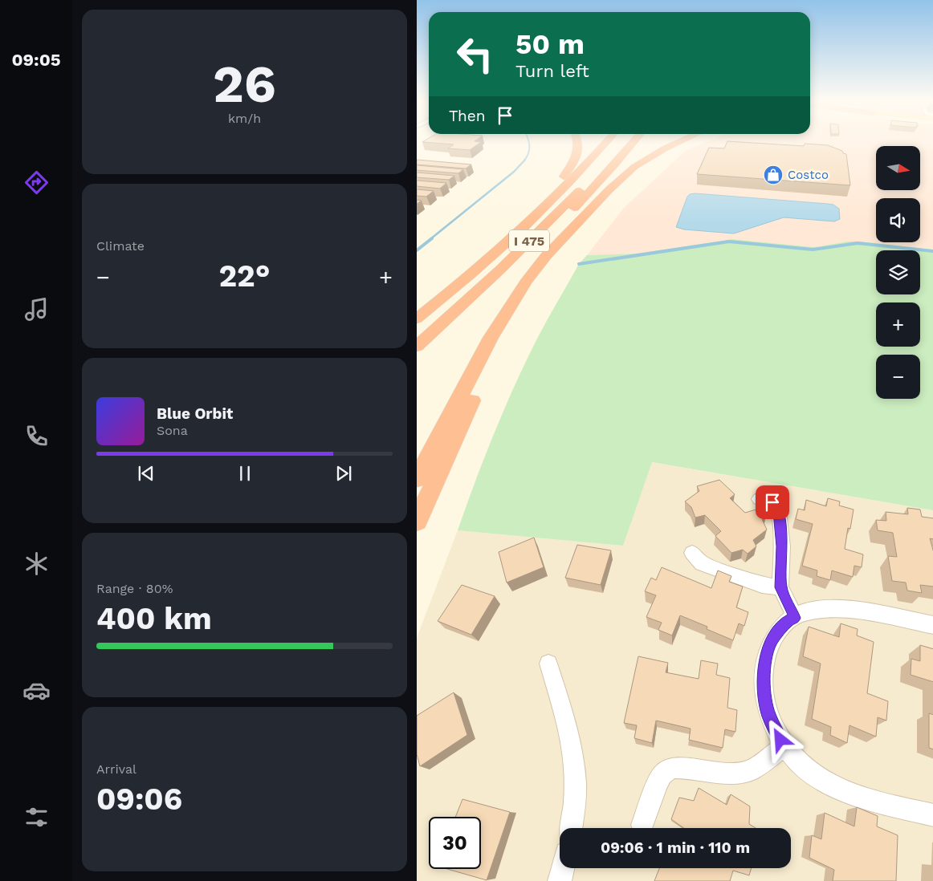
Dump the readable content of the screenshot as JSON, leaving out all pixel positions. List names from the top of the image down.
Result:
{
  "streets": {
    "highway": ["I 475"]
  },
  "places": {
    "shop": ["Costco"]
  },
  "north": "right",
  "page": {
    "tabs": "09:05",
    "tile": [
      ["26", "km/h"],
      "Climate",
      ["Range · 80%", "400 km"],
      ["Arrival", "09:06"]
    ],
    "turn": ["50 m", "Turn left"],
    "then": "Then",
    "map_buttons": ["+", "−"],
    "heat": ["−", "22°", "+"],
    "song": ["Blue Orbit", "Sona"],
    "limit": "30",
    "trip": "09:06 · 1 min · 110 m"
  }
}
